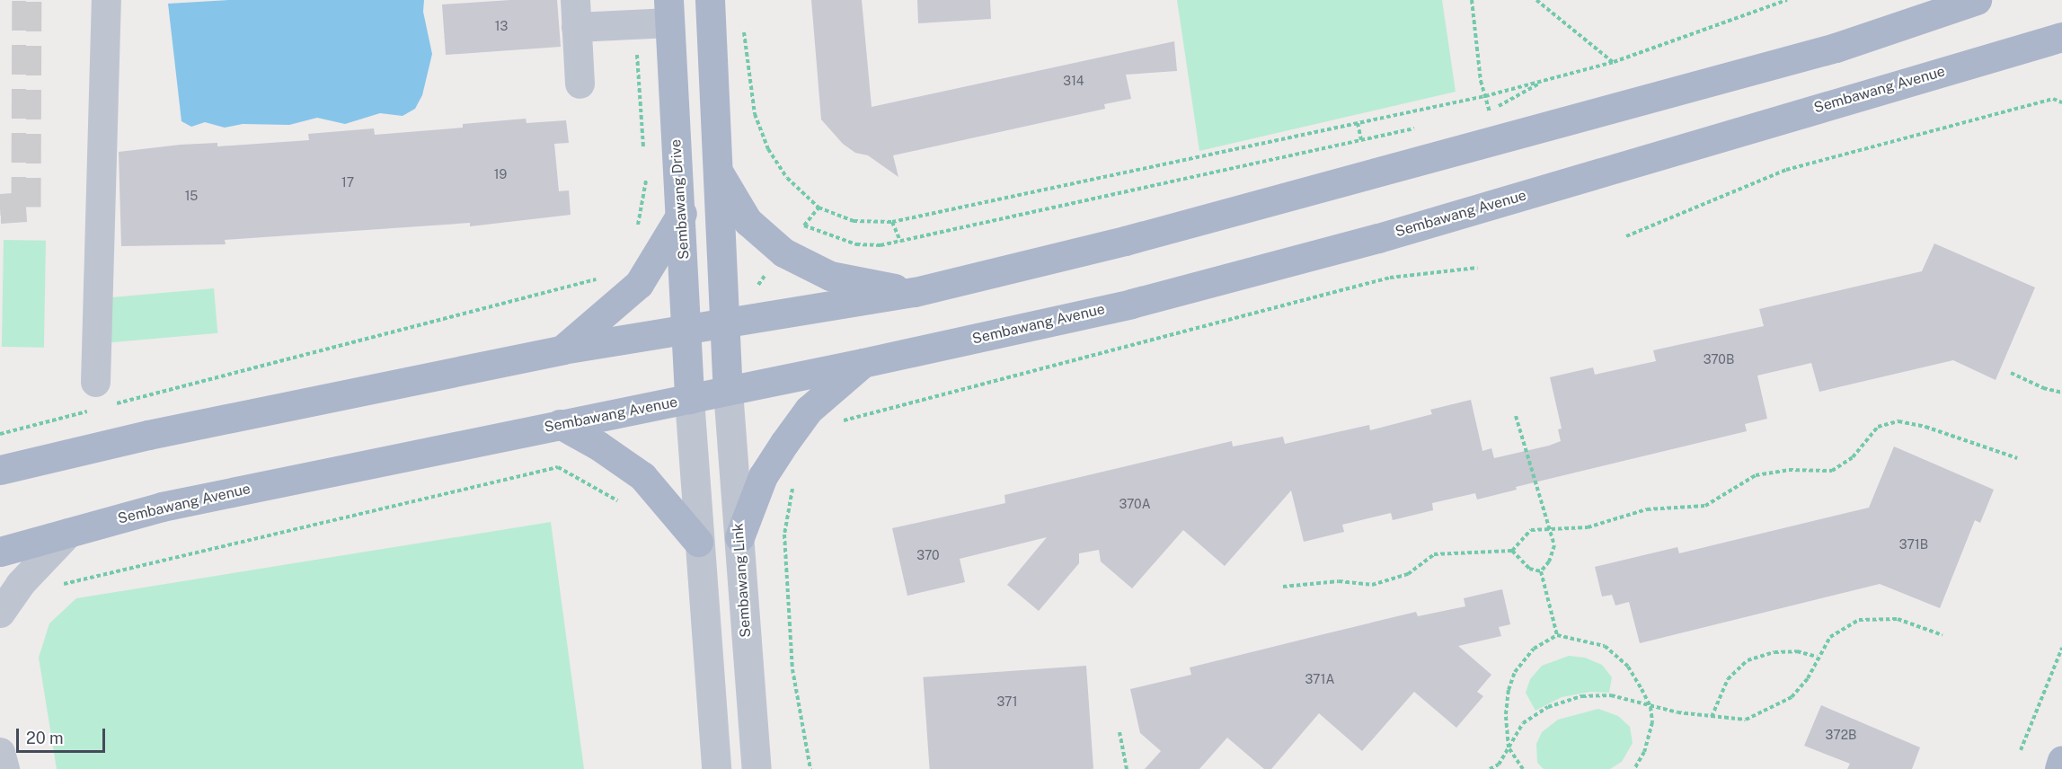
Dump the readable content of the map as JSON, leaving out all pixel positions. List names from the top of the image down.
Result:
{
  "streets": {
    "main road": ["Sembawang Avenue", "Sembawang Drive"],
    "street": ["Sembawang Link"]
  },
  "crossings": [
    ["Sembawang Avenue", "Sembawang Drive"],
    ["Sembawang Avenue", "Sembawang Link"]
  ],
  "house_numbers": [
    "13",
    "314",
    "19",
    "17",
    "15",
    "370B",
    "370A",
    "371B",
    "370",
    "371A",
    "371",
    "372B"
  ],
  "scale_bar": "20 m"
}
